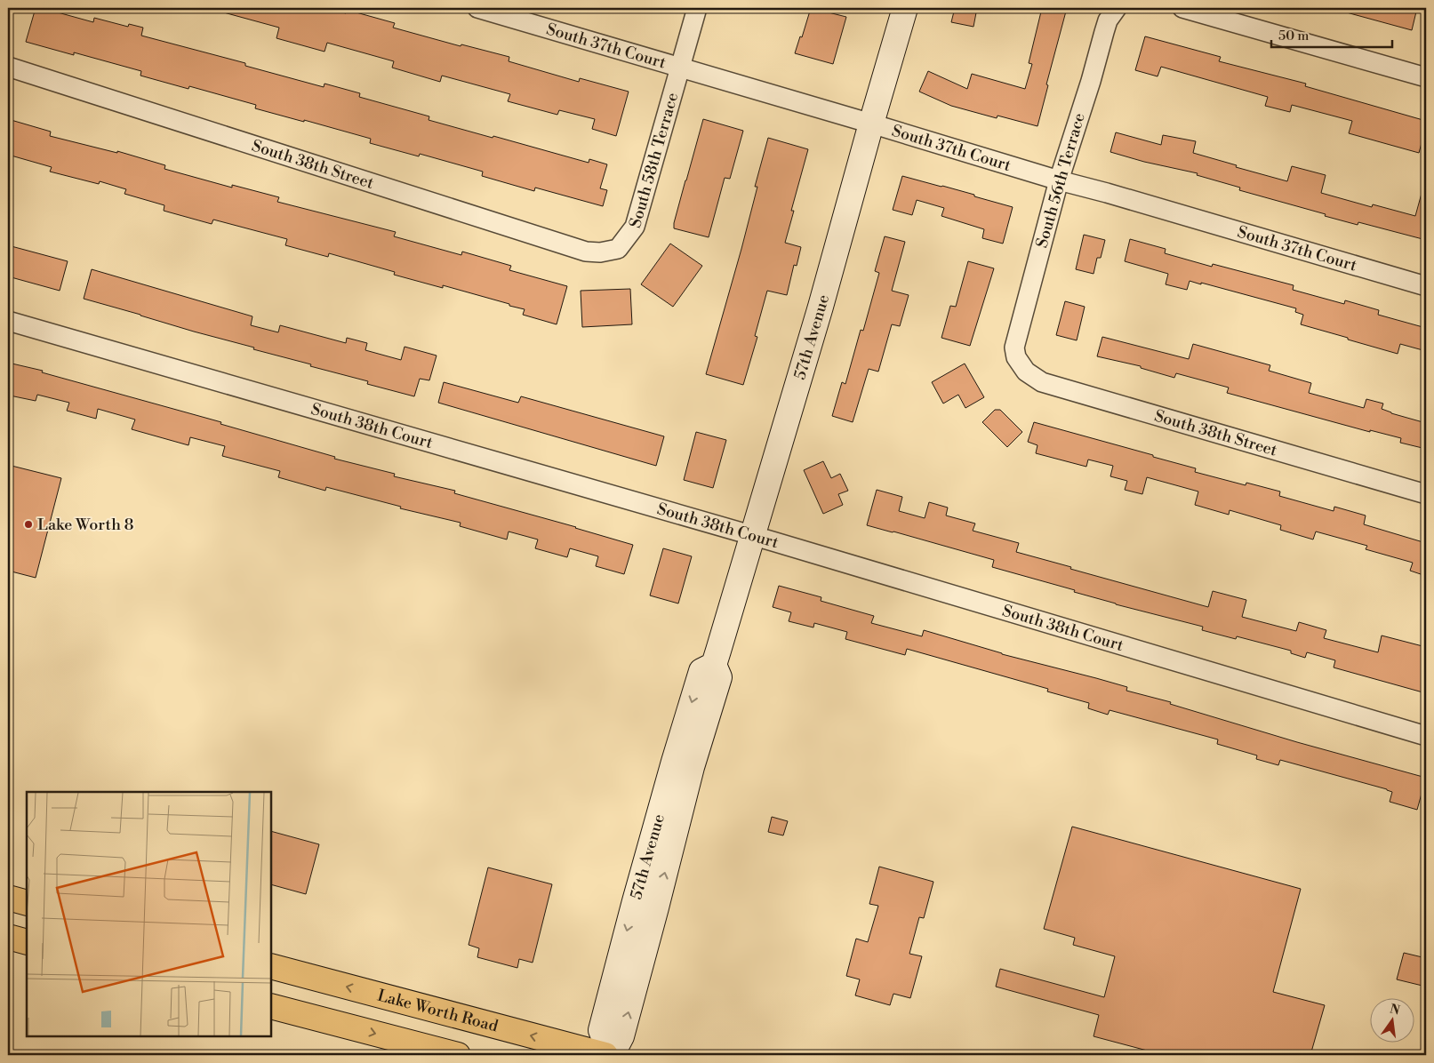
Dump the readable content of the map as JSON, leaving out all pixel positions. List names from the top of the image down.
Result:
{
  "streets": {
    "main road": ["Lake Worth Road"],
    "street": [
      "South 37th Court",
      "South 58th Terrace",
      "South 38th Street",
      "South 56th Terrace",
      "57th Avenue",
      "South 38th Court"
    ]
  },
  "crossings": [
    ["South 37th Court", "South 58th Terrace"],
    ["South 37th Court", "South 56th Terrace"],
    ["South 37th Court", "57th Avenue"],
    ["South 58th Terrace", "South 38th Street"],
    ["South 38th Street", "South 56th Terrace"],
    ["57th Avenue", "South 38th Court"]
  ],
  "places": ["Lake Worth 8"],
  "scale_bar": "50 m",
  "north": "top"
}
